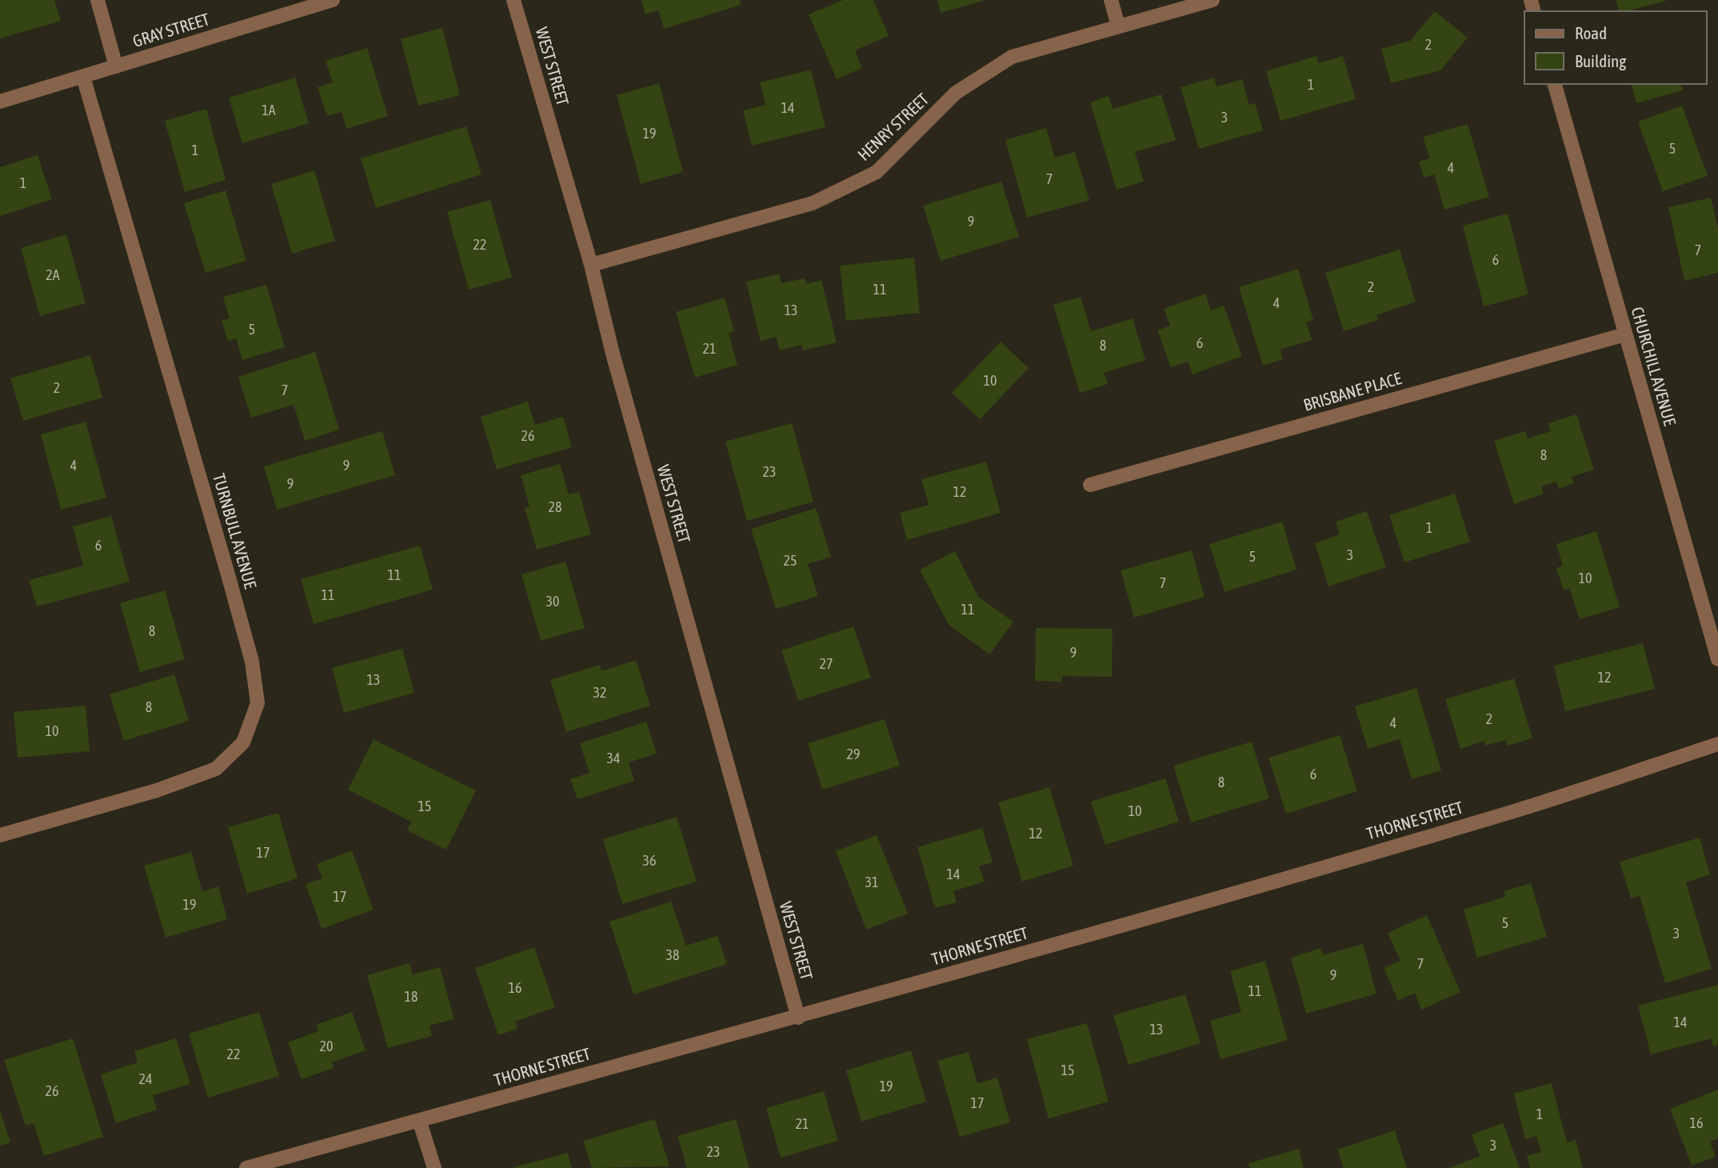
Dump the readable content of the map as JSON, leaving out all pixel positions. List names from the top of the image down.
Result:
{
  "streets": {
    "street": [
      "GRAY STREET",
      "WEST STREET",
      "HENRY STREET",
      "CHURCHILL AVENUE",
      "BRISBANE PLACE",
      "TURNBULL AVENUE",
      "THORNE STREET"
    ]
  },
  "crossings": [
    ["GRAY STREET", "TURNBULL AVENUE"],
    ["WEST STREET", "HENRY STREET"],
    ["WEST STREET", "THORNE STREET"],
    ["CHURCHILL AVENUE", "BRISBANE PLACE"]
  ],
  "house_numbers": [
    "2",
    "1",
    "14",
    "1A",
    "3",
    "19",
    "5",
    "1",
    "4",
    "7",
    "1",
    "9",
    "22",
    "7",
    "6",
    "2A",
    "2",
    "11",
    "4",
    "13",
    "5",
    "6",
    "8",
    "21",
    "10",
    "2",
    "7",
    "26",
    "8",
    "4",
    "9",
    "23",
    "9",
    "12",
    "28",
    "1",
    "6",
    "3",
    "5",
    "25",
    "11",
    "10",
    "7",
    "11",
    "30",
    "11",
    "8",
    "9",
    "27",
    "12",
    "13",
    "32",
    "8",
    "2",
    "4",
    "10",
    "29",
    "34",
    "6",
    "8",
    "15",
    "10",
    "12",
    "17",
    "36",
    "14",
    "31",
    "17",
    "19",
    "5",
    "3",
    "38",
    "7",
    "9",
    "16",
    "11",
    "18",
    "14",
    "13",
    "20",
    "22",
    "15",
    "24",
    "19",
    "26",
    "17",
    "1",
    "16",
    "21",
    "3",
    "23"
  ],
  "legend": ["Road", "Building"]
}
